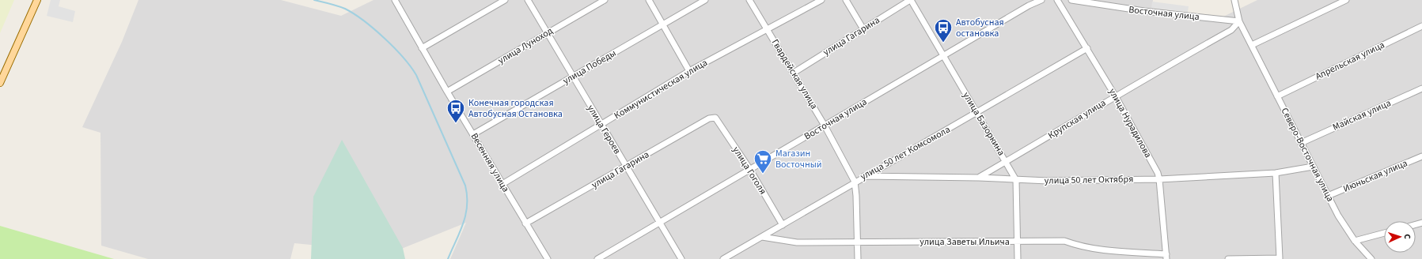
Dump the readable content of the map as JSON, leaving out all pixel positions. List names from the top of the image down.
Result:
{
  "streets": {
    "street": [
      "Восточная улица",
      "улица Гагарина",
      "улица Луноход",
      "Апрельская улица",
      "улица Победы",
      "Гвардейская улица",
      "Коммунистическая улица",
      "Майская улица",
      "Крупская улица",
      "улица Нурадилова",
      "улица Базоркина",
      "улица Героев",
      "улица 50 лет Комсомола",
      "Северо-Восточная улица",
      "Весенняя улица",
      "улица Гоголя",
      "Июньская улица",
      "улица 50 лет Октября",
      "улица Заветы Ильича"
    ]
  },
  "crossings": [
    ["Восточная улица", "Гвардейская улица"],
    ["Восточная улица", "Крупская улица"],
    ["Восточная улица", "улица Базоркина"],
    ["Восточная улица", "улица Героев"],
    ["Восточная улица", "Северо-Восточная улица"],
    ["Восточная улица", "улица Гоголя"],
    ["улица Гагарина", "Гвардейская улица"],
    ["улица Гагарина", "улица Базоркина"],
    ["улица Гагарина", "улица Героев"],
    ["улица Гагарина", "Весенняя улица"],
    ["улица Гагарина", "улица Гоголя"],
    ["улица Луноход", "улица Героев"],
    ["улица Луноход", "Весенняя улица"],
    ["Апрельская улица", "Северо-Восточная улица"],
    ["улица Победы", "улица Героев"],
    ["улица Победы", "Весенняя улица"],
    ["Гвардейская улица", "Коммунистическая улица"],
    ["Гвардейская улица", "улица 50 лет Комсомола"],
    ["Гвардейская улица", "улица Заветы Ильича"],
    ["Коммунистическая улица", "улица Героев"],
    ["Коммунистическая улица", "Весенняя улица"],
    ["Майская улица", "Северо-Восточная улица"],
    ["Крупская улица", "улица Нурадилова"],
    ["Крупская улица", "улица Базоркина"],
    ["Крупская улица", "Северо-Восточная улица"],
    ["Крупская улица", "улица 50 лет Октября"],
    ["улица Нурадилова", "улица 50 лет Комсомола"],
    ["улица Нурадилова", "улица 50 лет Октября"],
    ["улица Нурадилова", "улица Заветы Ильича"],
    ["улица Базоркина", "улица 50 лет Комсомола"],
    ["улица Базоркина", "улица 50 лет Октября"],
    ["улица Базоркина", "улица Заветы Ильича"],
    ["улица 50 лет Комсомола", "улица Гоголя"],
    ["улица 50 лет Комсомола", "улица 50 лет Октября"],
    ["улица 50 лет Комсомола", "улица Заветы Ильича"],
    ["Северо-Восточная улица", "Июньская улица"],
    ["Северо-Восточная улица", "улица 50 лет Октября"]
  ],
  "places": {
    "bus stop": ["Автобусная остановка", "Конечная городская Автобусная Остановка"],
    "supermarket": ["Магазин Восточный"]
  },
  "north": "right"
}
